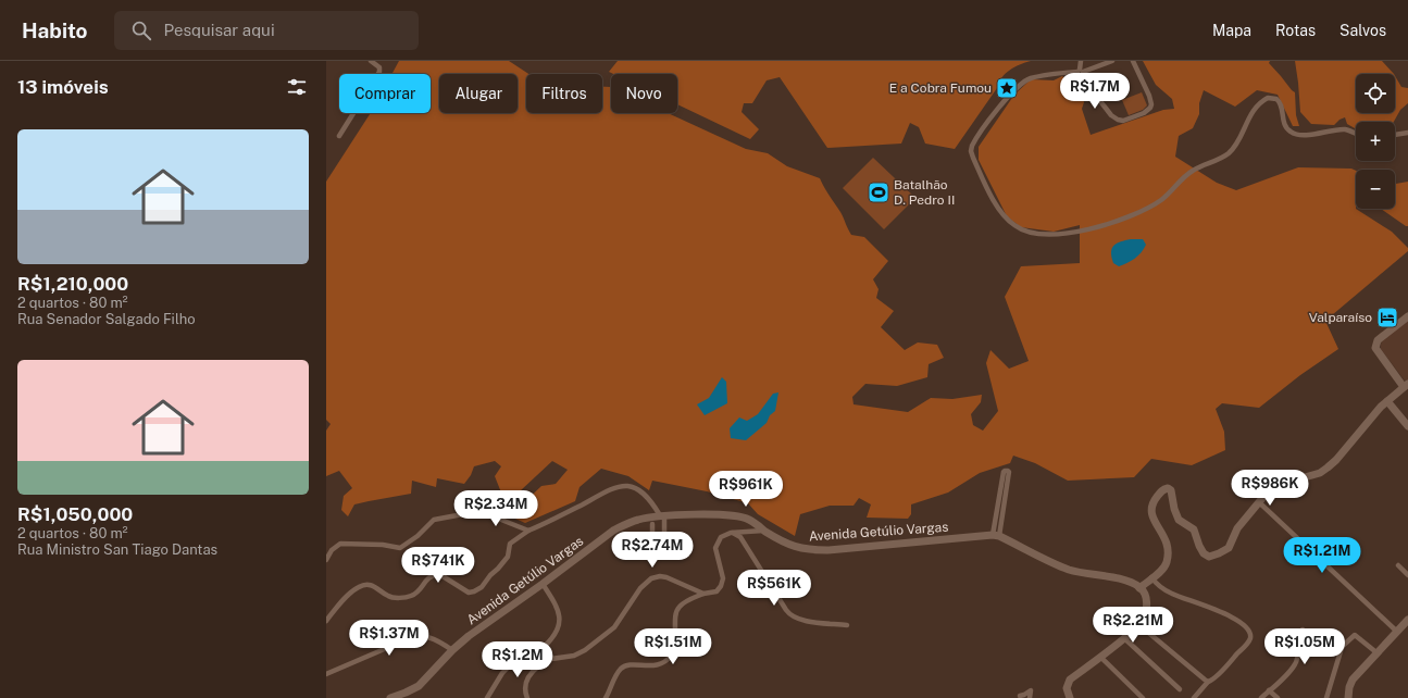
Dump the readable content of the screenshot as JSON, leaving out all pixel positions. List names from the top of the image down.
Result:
{
  "streets": {
    "street": ["Avenida Getúlio Vargas"]
  },
  "places": {
    "place": ["E a Cobra Fumou"],
    "sports": ["Batalhão D. Pedro II"],
    "hotel": ["Valparaíso"]
  },
  "page": {
    "header": "Habito",
    "search": "Pesquisar aqui",
    "nav": ["Mapa", "Rotas", "Salvos"],
    "heading": "13 imóveis",
    "price": [
      "R$1.7M",
      "R$986K",
      "R$961K",
      "R$2.34M",
      "R$2.74M",
      "R$1.21M",
      "R$741K",
      "R$561K",
      "R$2.21M",
      "R$1.37M",
      "R$1.51M",
      "R$1.05M",
      "R$1.2M"
    ],
    "map_buttons": ["+", "−"],
    "chip": [
      "Comprar",
      "Alugar",
      "Filtros",
      "Novo"
    ],
    "list": [
      {
        "name": "R$1,210,000",
        "note": "2 quartos · 80 m² · Rua Senador Salgado Filho"
      },
      {
        "name": "R$1,050,000",
        "note": "2 quartos · 80 m² · Rua Ministro San Tiago Dantas"
      }
    ]
  }
}
